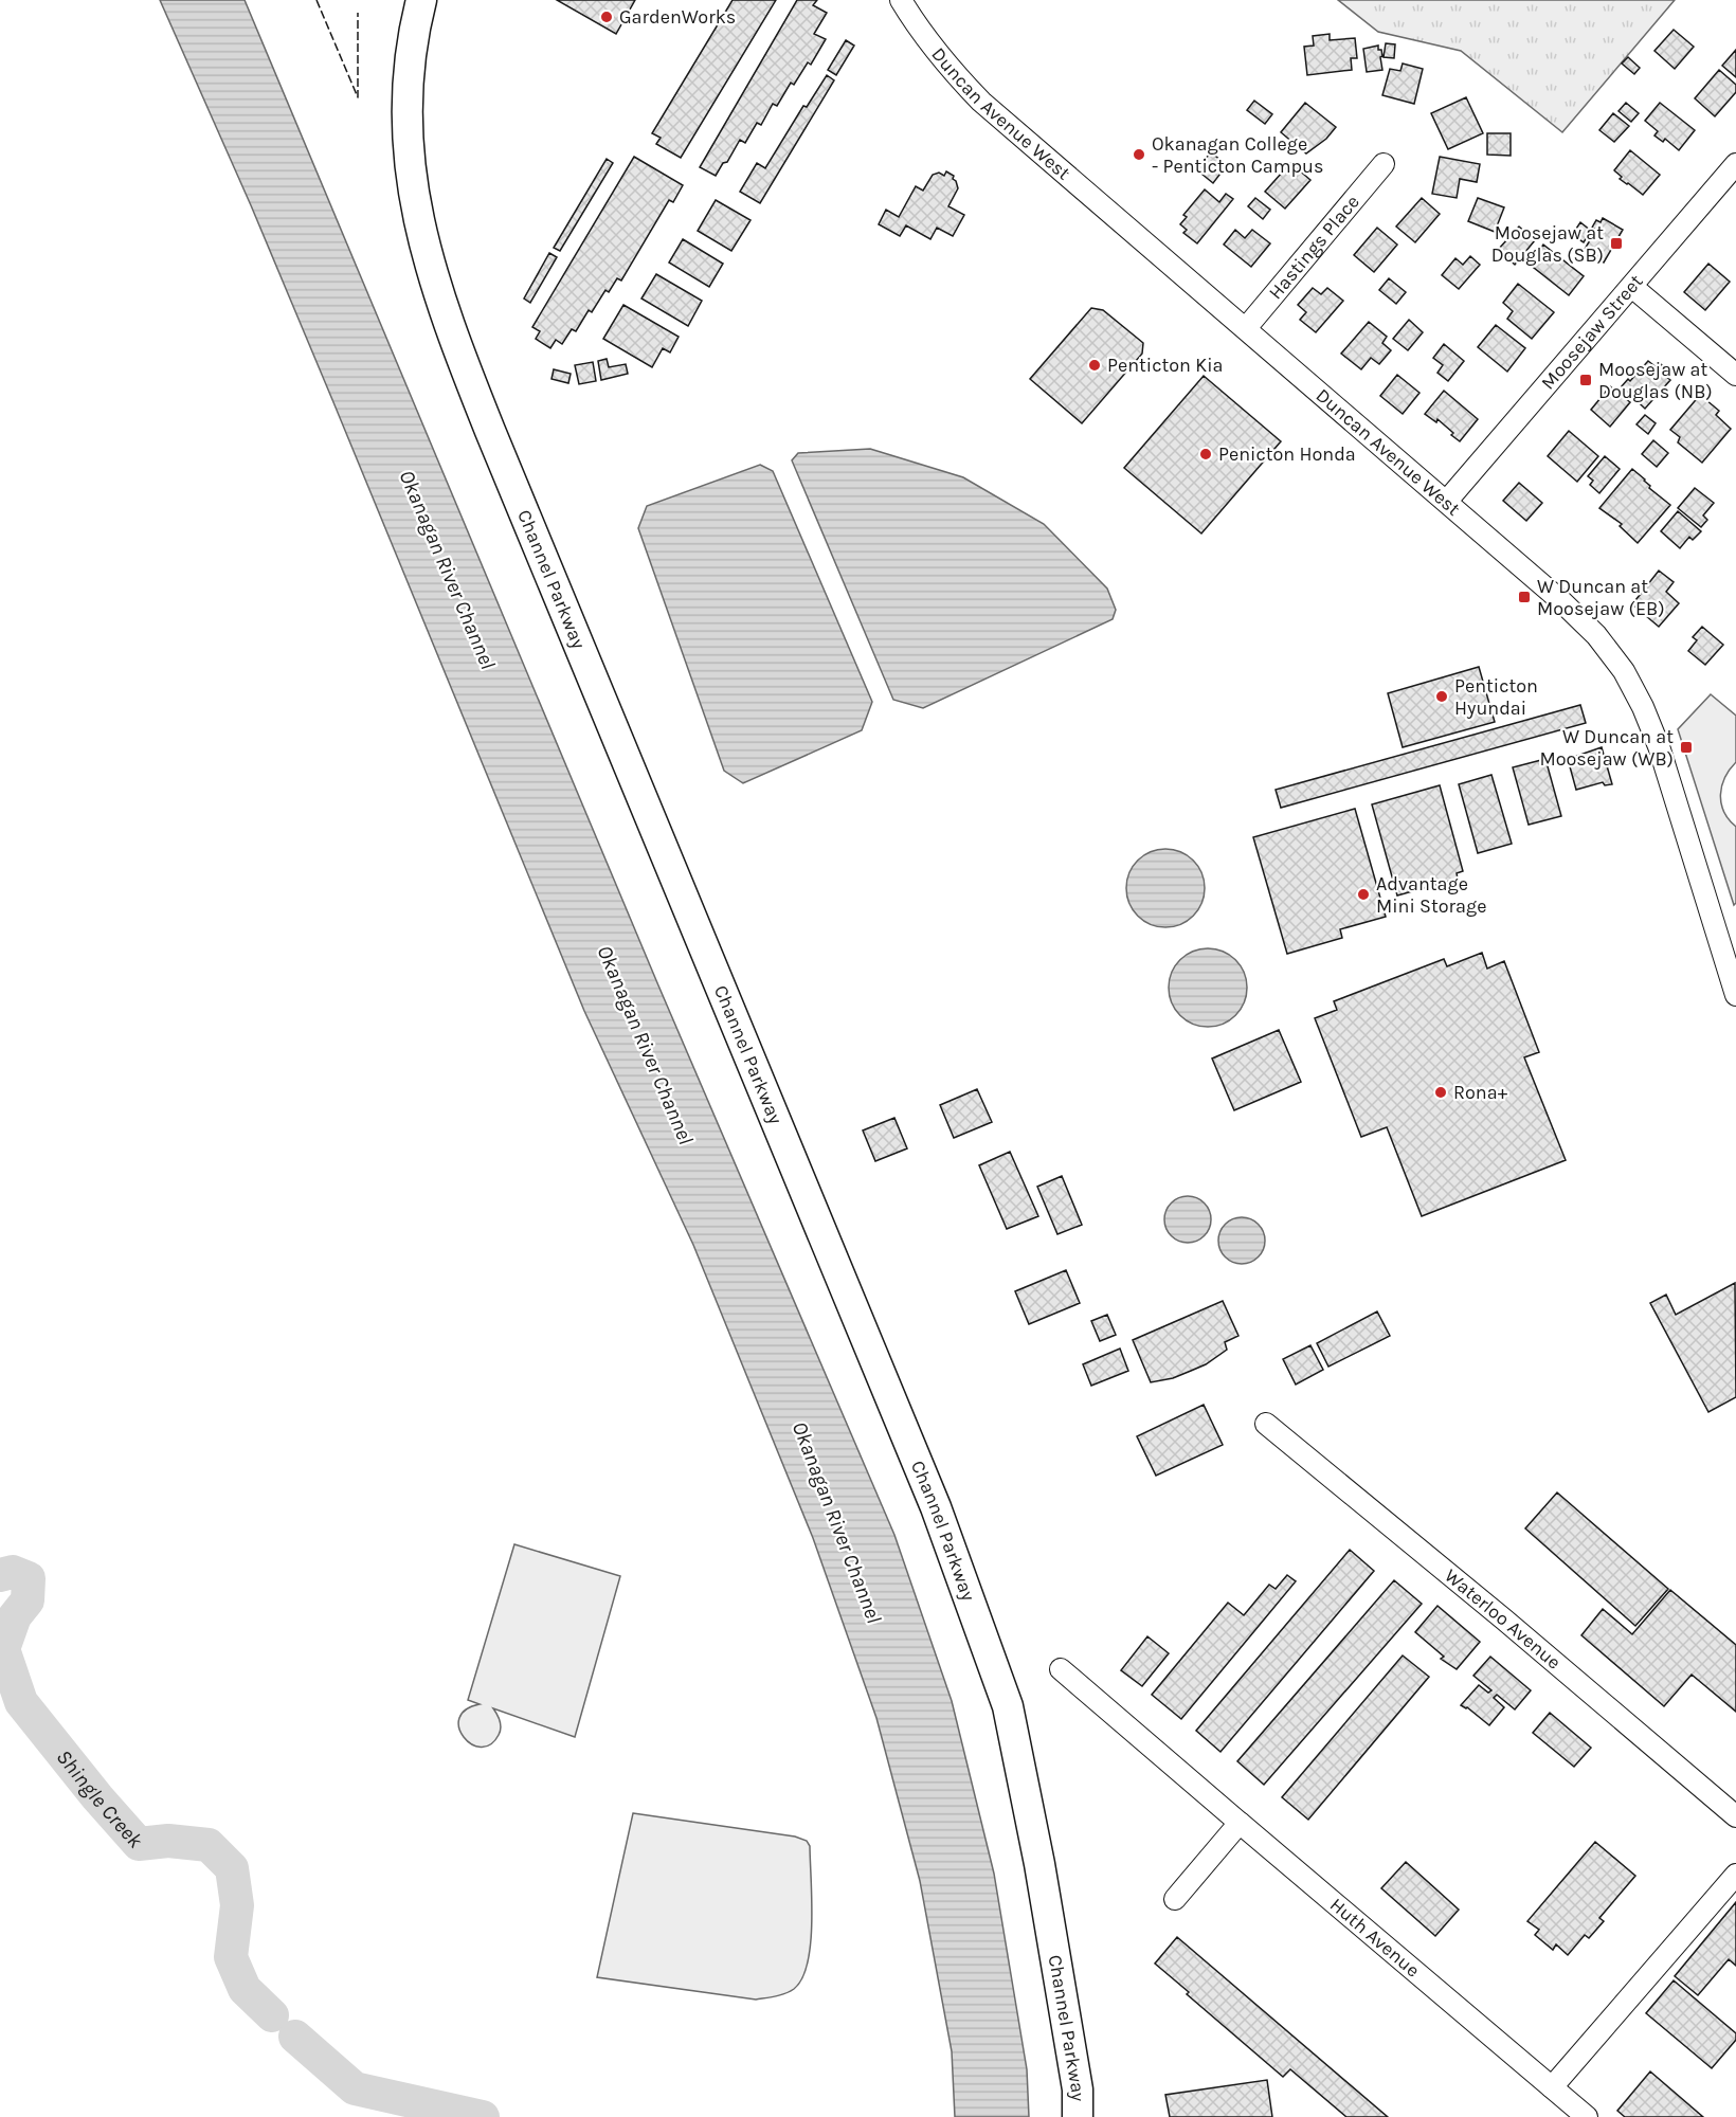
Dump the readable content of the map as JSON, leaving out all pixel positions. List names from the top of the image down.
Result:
{
  "streets": {
    "highway": ["Channel Parkway"],
    "street": [
      "Duncan Avenue West",
      "Hastings Place",
      "Moosejaw Street",
      "Waterloo Avenue",
      "Huth Avenue"
    ]
  },
  "crossings": [
    ["Duncan Avenue West", "Hastings Place"],
    ["Duncan Avenue West", "Moosejaw Street"]
  ],
  "water": ["Okanagan River Channel", "Shingle Creek"],
  "places": {
    "other": [
      "GardenWorks",
      "Okanagan College - Penticton Campus",
      "Penticton Kia",
      "Penicton Honda",
      "Penticton Hyundai",
      "Advantage Mini Storage",
      "Rona+"
    ],
    "transit": [
      "Moosejaw at Douglas (SB)",
      "Moosejaw at Douglas (NB)",
      "W Duncan at Moosejaw (EB)",
      "W Duncan at Moosejaw (WB)"
    ]
  }
}
